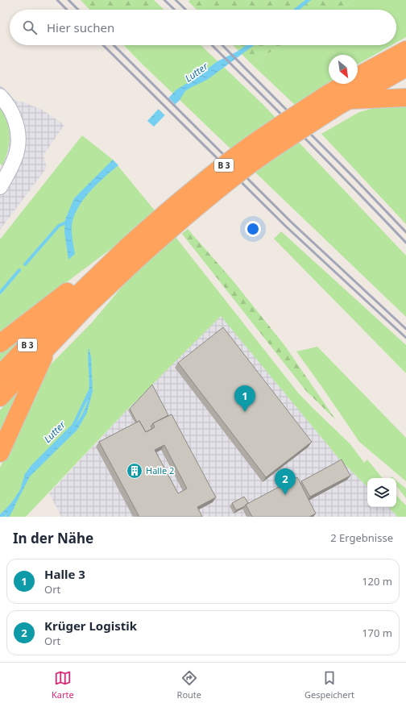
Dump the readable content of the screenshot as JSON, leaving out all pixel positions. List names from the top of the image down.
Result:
{
  "streets": {
    "highway": ["B 3"]
  },
  "water": ["Lutter"],
  "places": {
    "building": ["Halle 2"]
  },
  "north": "bottom right",
  "page": {
    "search": "Hier suchen",
    "pins": ["1", "2"],
    "heading": ["In der Nähe", "2 Ergebnisse"],
    "list": [
      {
        "mark": "1",
        "name": "Halle 3",
        "note": "Ort",
        "value": "120 m"
      },
      {
        "mark": "2",
        "name": "Krüger Logistik",
        "note": "Ort",
        "value": "170 m"
      }
    ],
    "nav": ["Karte", "Route", "Gespeichert"]
  }
}
